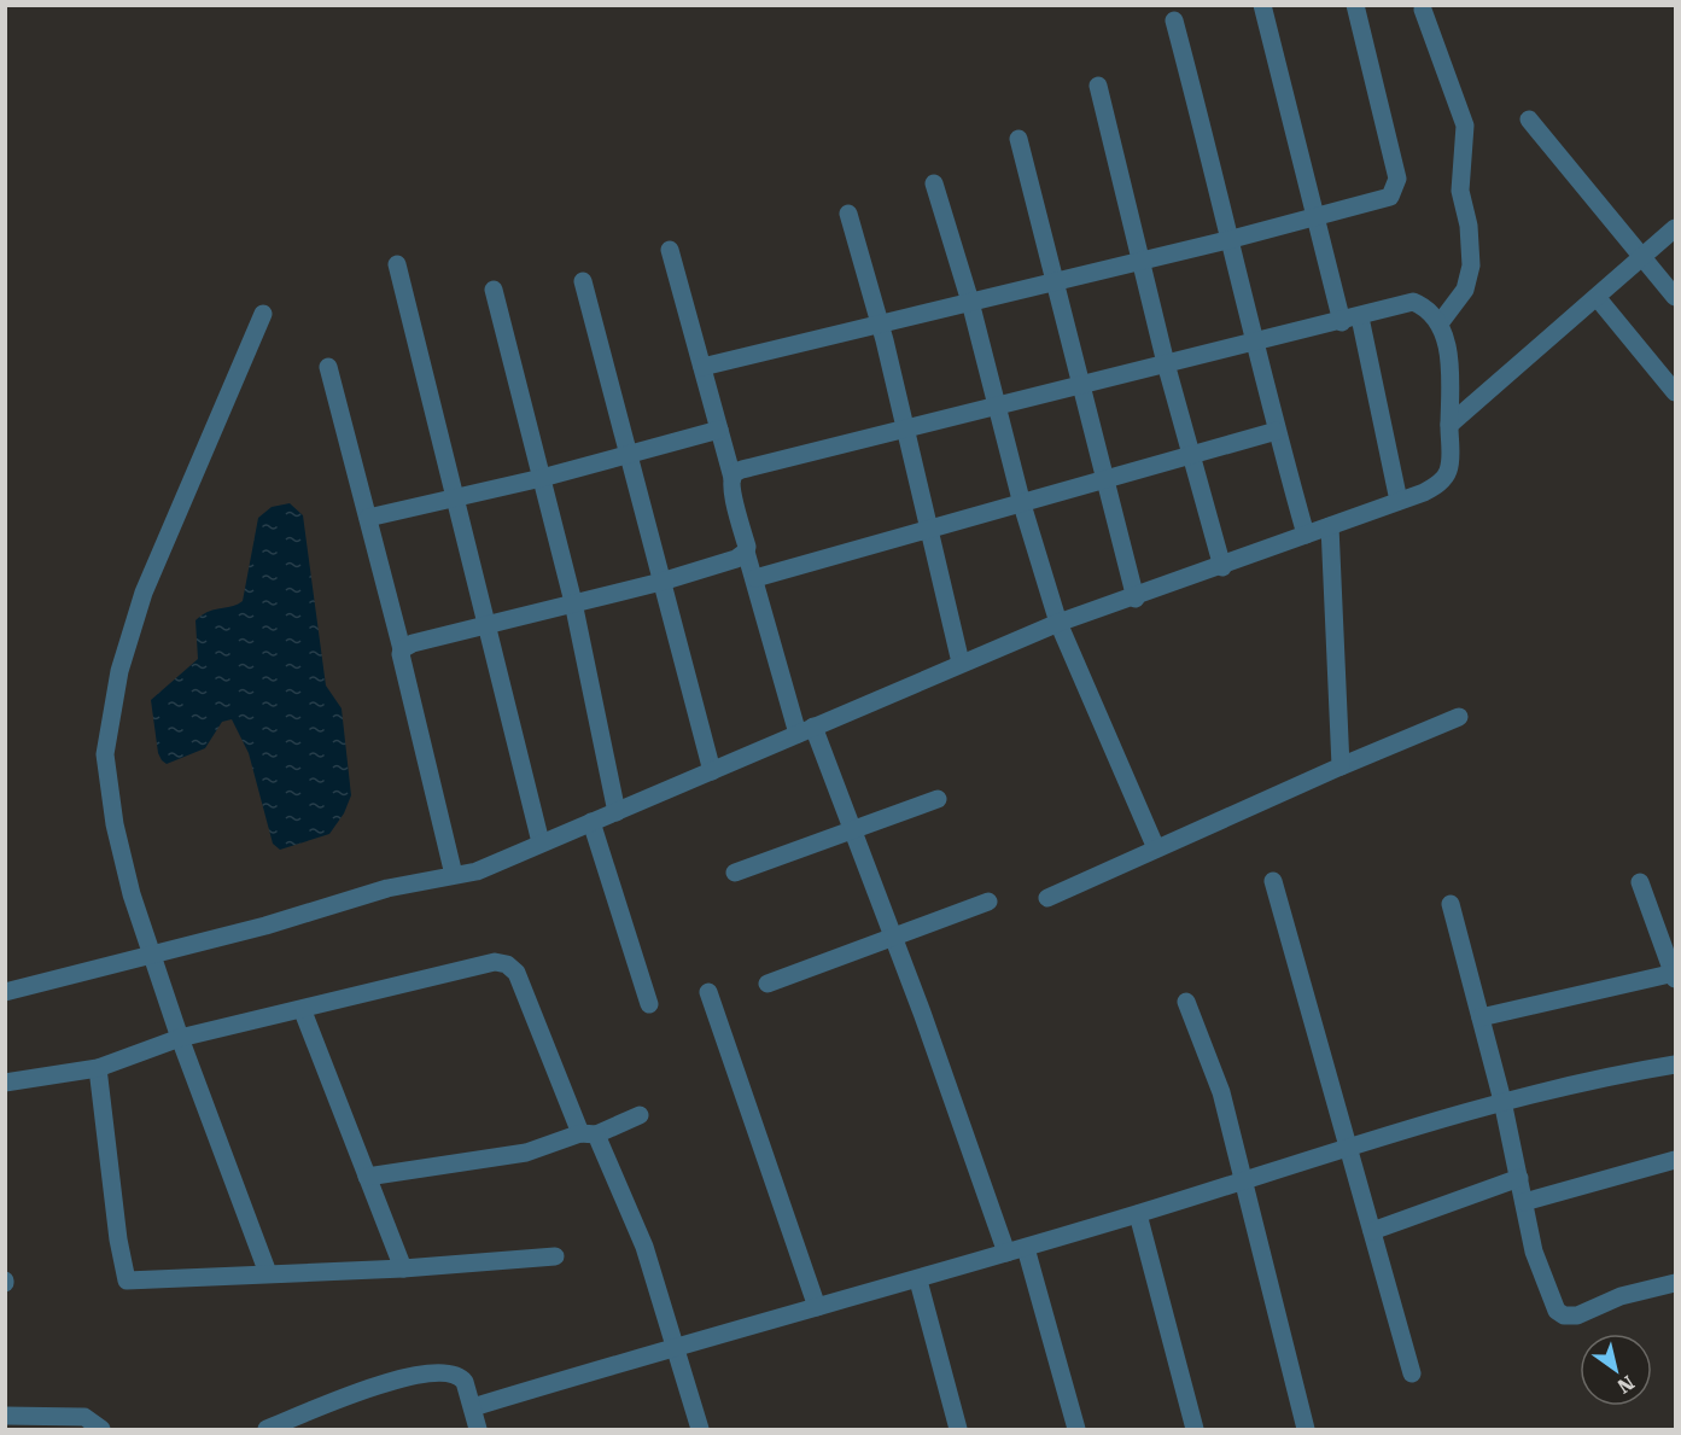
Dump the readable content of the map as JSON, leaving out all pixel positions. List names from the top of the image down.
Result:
{
  "north": "bottom right"
}
